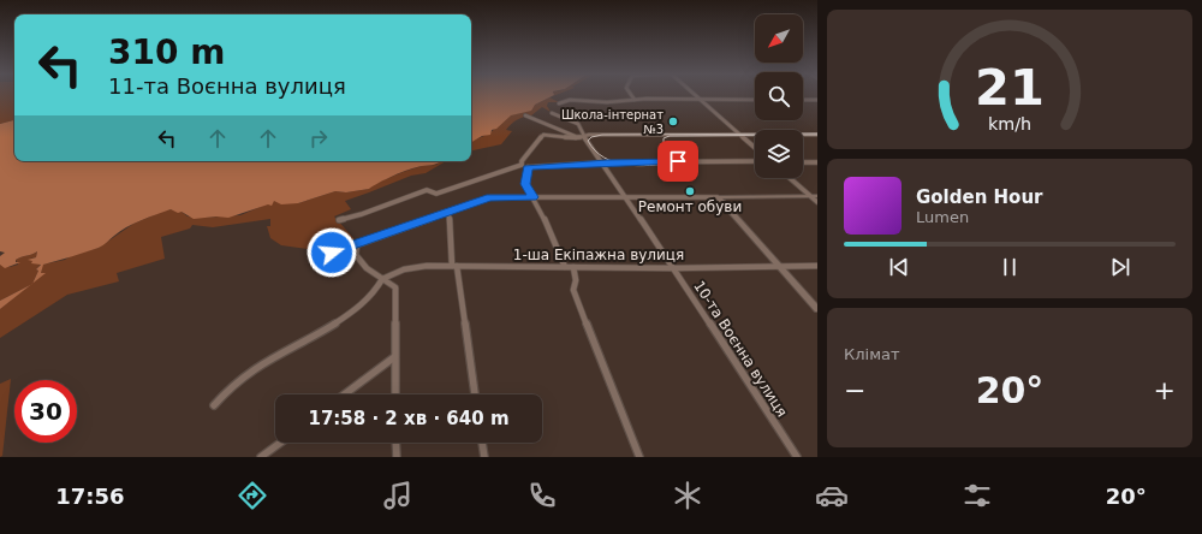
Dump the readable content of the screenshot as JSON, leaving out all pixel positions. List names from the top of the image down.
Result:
{
  "streets": {
    "street": ["1-ша Екіпажна вулиця", "10-та Воєнна вулиця"]
  },
  "crossings": [
    ["1-ша Екіпажна вулиця", "10-та Воєнна вулиця"]
  ],
  "places": ["Школа-інтернат №3", "Ремонт обуви"],
  "north": "bottom left",
  "page": {
    "turn": ["310 m", "11-та Воєнна вулиця"],
    "song": ["Golden Hour", "Lumen"],
    "tile": "Клімат",
    "heat": ["−", "20°", "+"],
    "limit": "30",
    "trip": "17:58 · 2 хв · 640 m",
    "tabs": ["17:56", "20°"],
    "gauge": ["21", "km/h"]
  }
}
